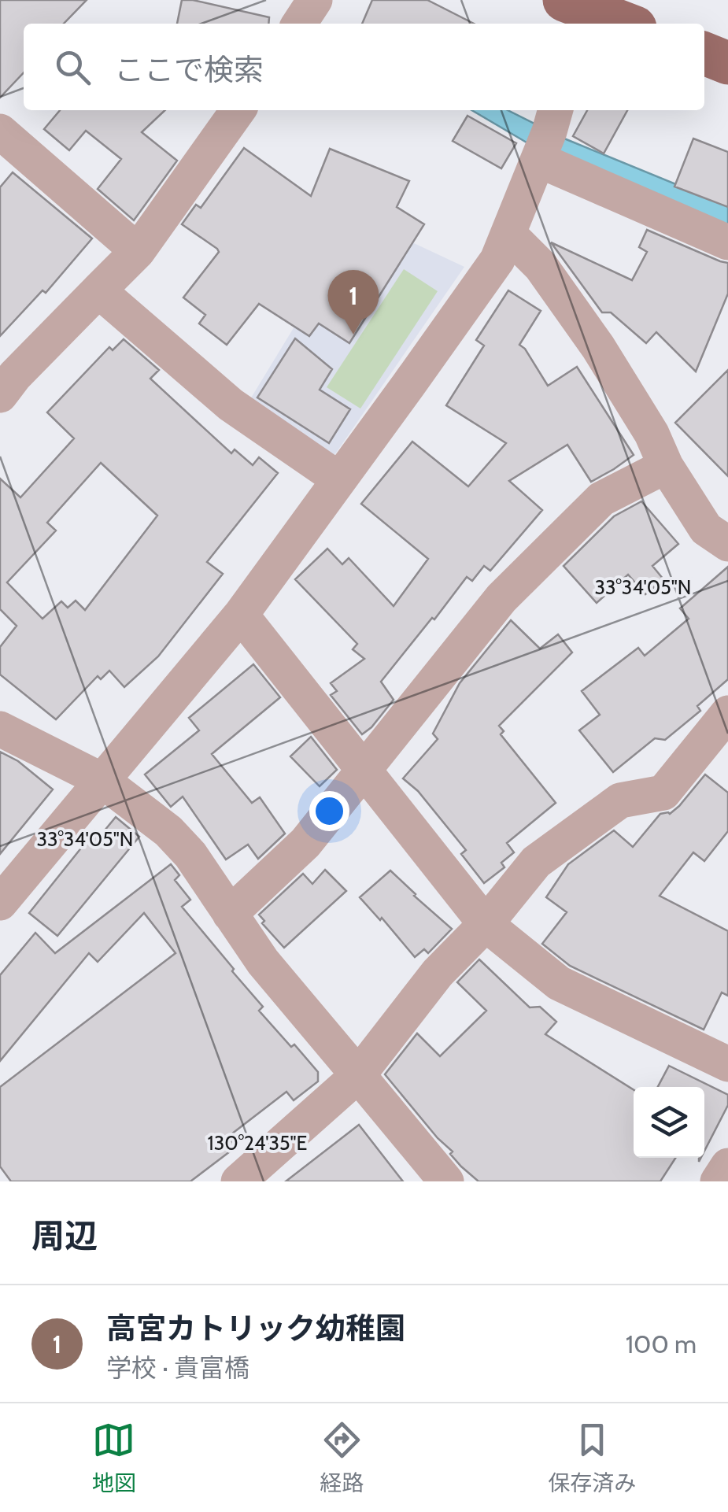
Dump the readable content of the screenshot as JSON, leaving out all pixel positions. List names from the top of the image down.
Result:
{
  "page": {
    "search": "ここで検索",
    "pins": "1",
    "heading": "周辺",
    "list": [
      {
        "mark": "1",
        "name": "高宮カトリック幼稚園",
        "note": "学校 · 貴富橋",
        "value": "100 m"
      }
    ],
    "nav": ["地図", "経路", "保存済み"]
  },
  "coordinates": ["33°34'05\"N", "130°24'35\"E"]
}
